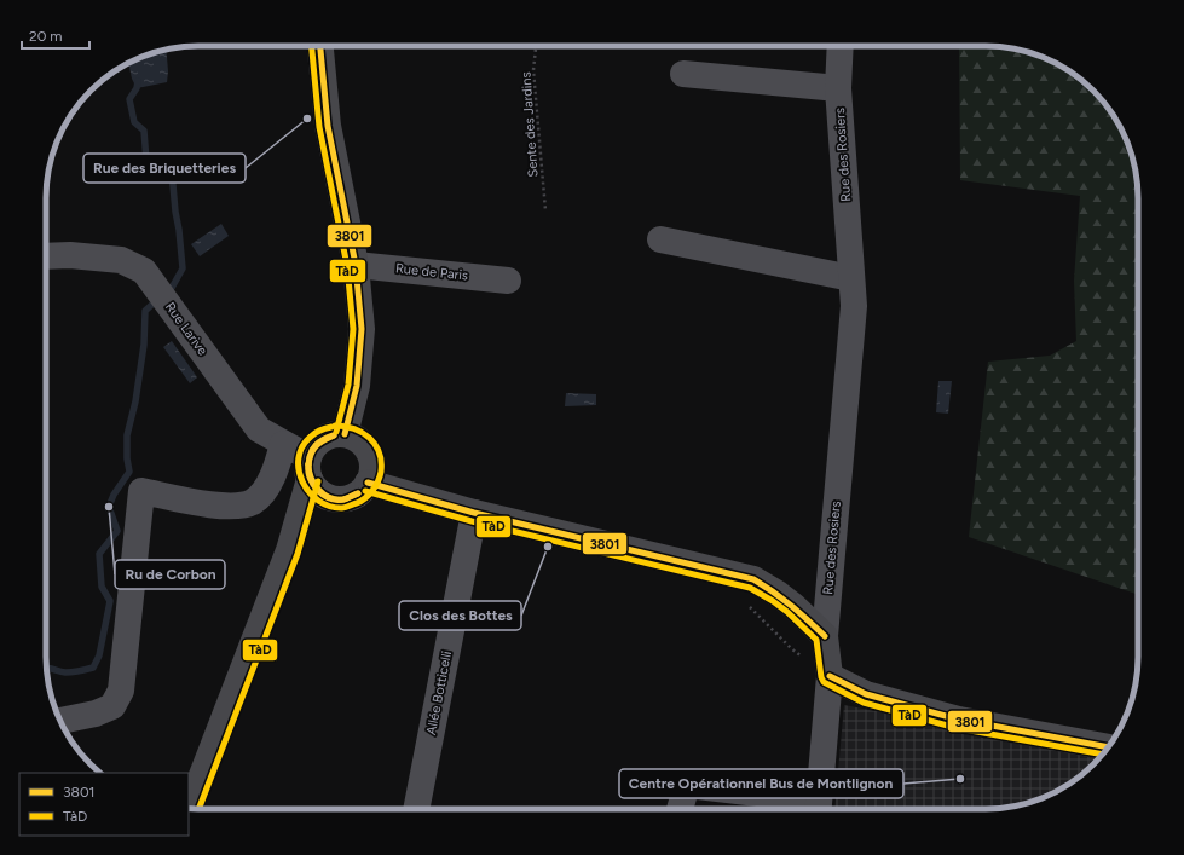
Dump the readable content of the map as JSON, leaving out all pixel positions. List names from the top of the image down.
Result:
{
  "streets": {
    "main road": ["Rue des Rosiers"],
    "street": ["Rue de Paris", "Rue Larive", "Allée Botticelli"],
    "path": ["Sente des Jardins"]
  },
  "places": [
    "Rue des Briquetteries",
    "Ru de Corbon",
    "Clos des Bottes",
    "Centre Opérationnel Bus de Montlignon"
  ],
  "lines": ["transit line 3801", "transit line TàD"],
  "legend": ["3801", "TàD"],
  "scale_bar": "20 m"
}
